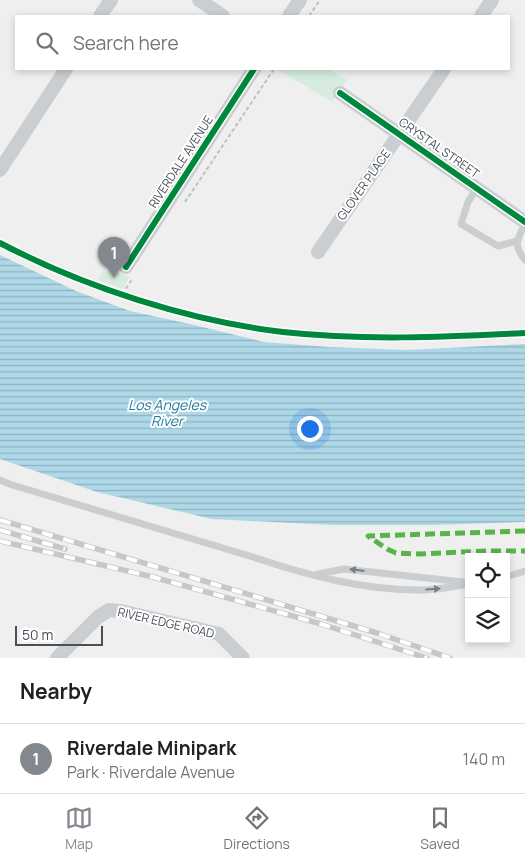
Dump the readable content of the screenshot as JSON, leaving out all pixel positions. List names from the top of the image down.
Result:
{
  "streets": {
    "street": [
      "CRYSTAL STREET",
      "RIVERDALE AVENUE",
      "GLOVER PLACE",
      "RIVER EDGE ROAD"
    ]
  },
  "crossings": [
    ["CRYSTAL STREET", "GLOVER PLACE"]
  ],
  "water": ["Los Angeles River"],
  "scale_bar": "50 m",
  "page": {
    "search": "Search here",
    "pins": "1",
    "scale": "50 m",
    "heading": "Nearby",
    "list": [
      {
        "mark": "1",
        "name": "Riverdale Minipark",
        "note": "Park · Riverdale Avenue",
        "value": "140 m"
      }
    ],
    "nav": ["Map", "Directions", "Saved"]
  }
}
